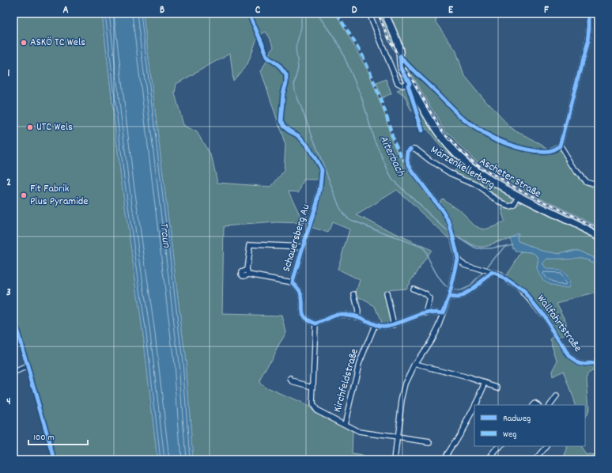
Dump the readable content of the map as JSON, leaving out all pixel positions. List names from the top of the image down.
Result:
{
  "streets": {
    "main road": ["Ascheter Straße"],
    "street": [
      "Märzenkellerberg",
      "Schauersberg Au",
      "Wallfahrtstraße",
      "Kirchfeldstraße"
    ]
  },
  "crossings": [
    ["Märzenkellerberg", "Ascheter Straße"],
    ["Märzenkellerberg", "Wallfahrtstraße"]
  ],
  "water": ["Aiterbach", "Traun"],
  "places": ["ASKÖ TC Wels", "UTC Wels", "Fit Fabrik Plus Pyramide"],
  "legend": ["Radweg", "Weg"],
  "scale_bar": "100 m",
  "grid": {
    "columns": [
      "A",
      "B",
      "C",
      "D",
      "E",
      "F"
    ],
    "rows": [
      "1",
      "2",
      "3",
      "4"
    ]
  }
}
